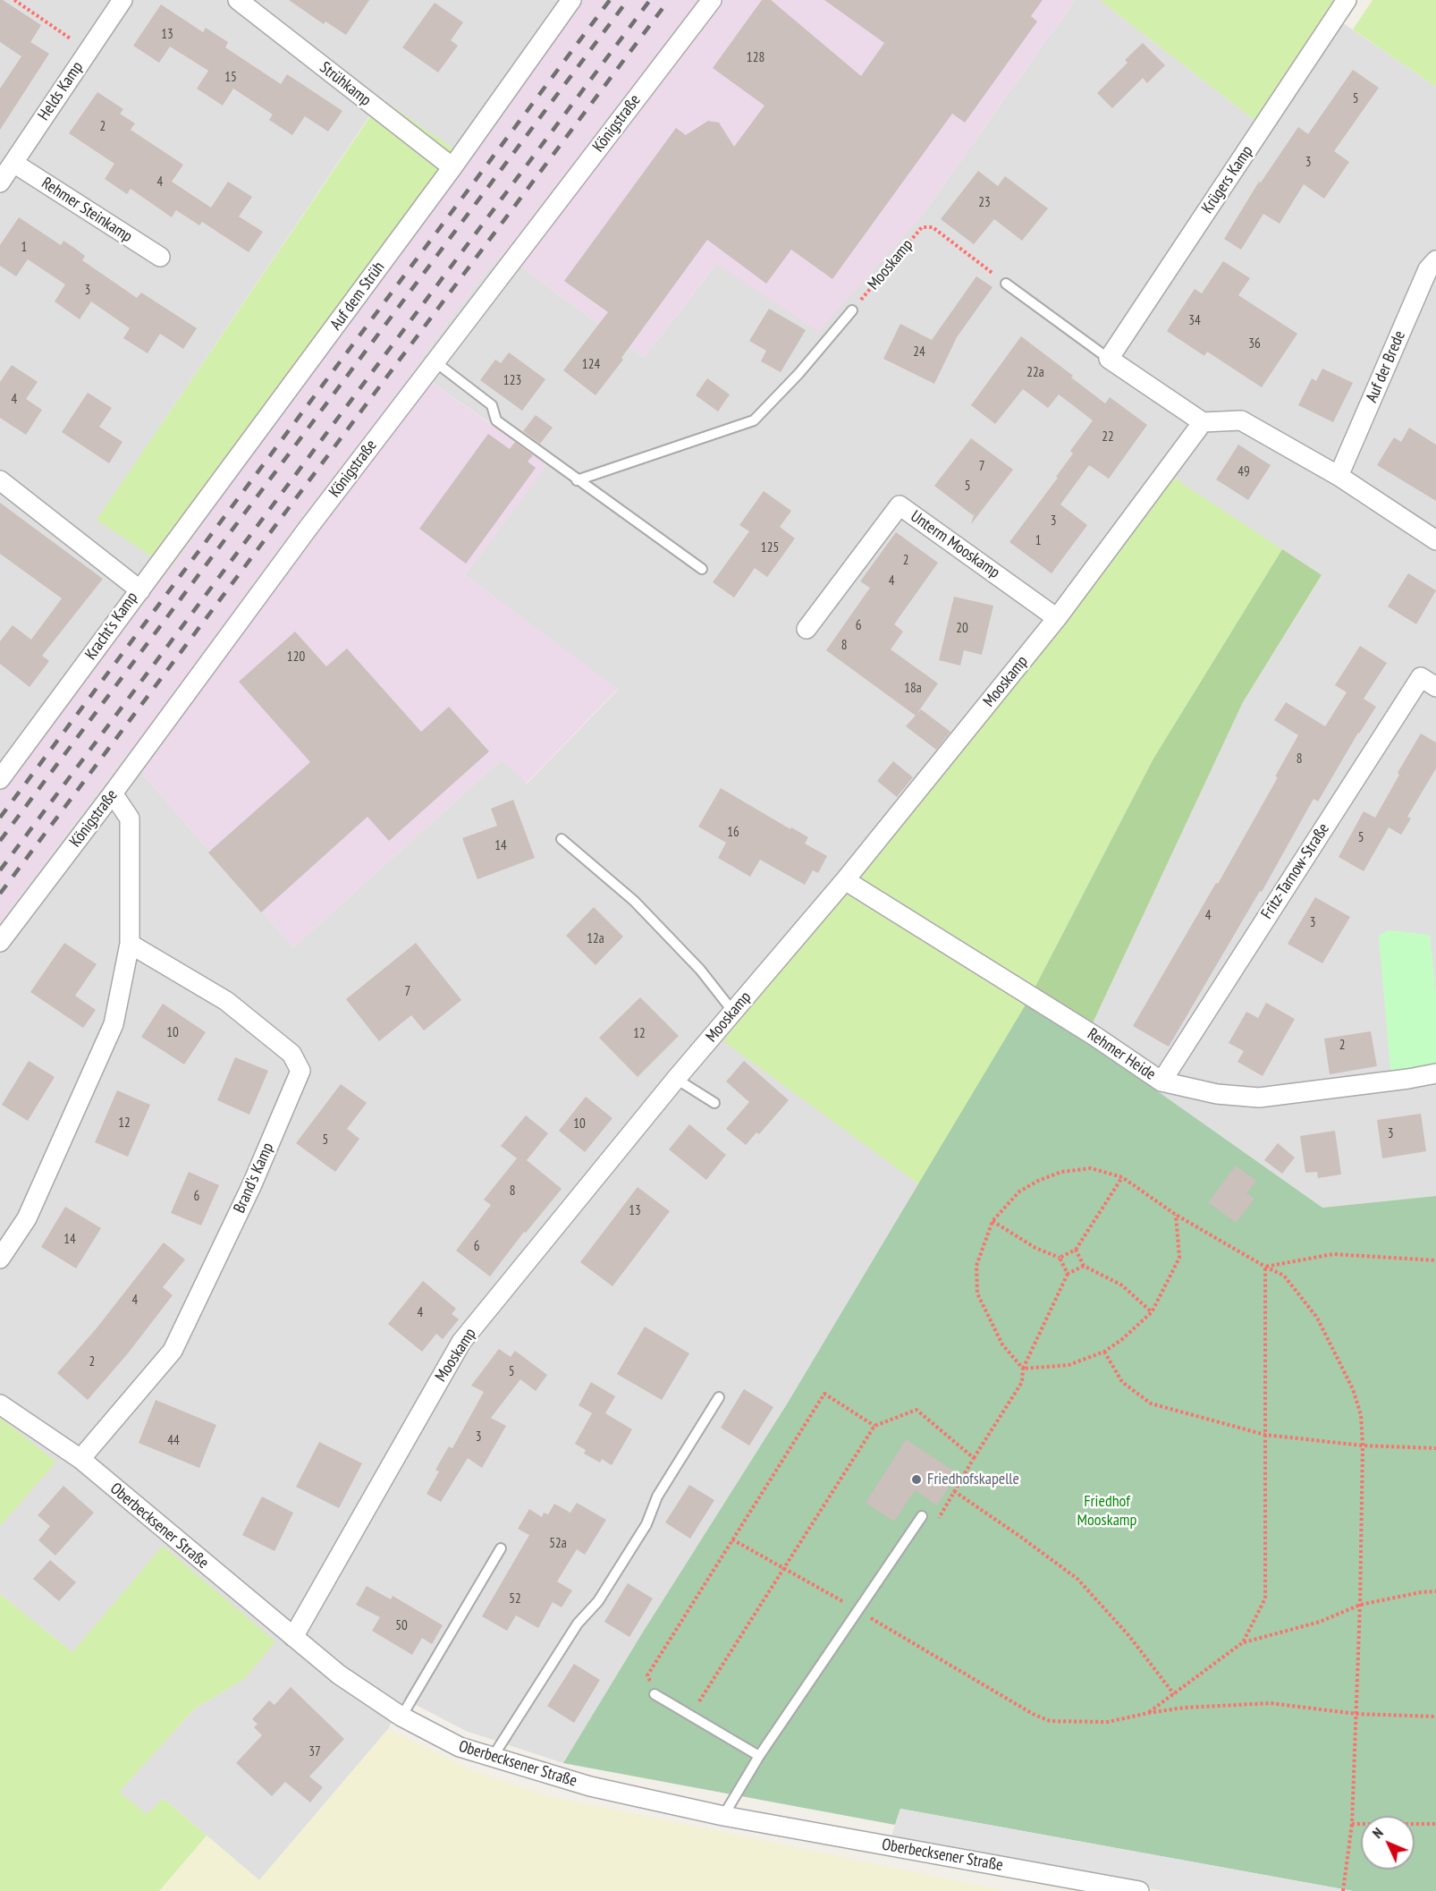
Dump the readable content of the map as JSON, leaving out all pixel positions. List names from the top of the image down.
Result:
{
  "streets": {
    "street": [
      "Strühkamp",
      "Helds Kamp",
      "Königstraße",
      "Krügers Kamp",
      "Rehmer Steinkamp",
      "Mooskamp",
      "Auf dem Strüh",
      "Auf der Brede",
      "Unterm Mooskamp",
      "Kracht's Kamp",
      "Fritz-Tarnow-Straße",
      "Rehmer Heide",
      "Brand's Kamp",
      "Oberbecksener Straße"
    ]
  },
  "crossings": [
    ["Strühkamp", "Auf dem Strüh"],
    ["Helds Kamp", "Rehmer Steinkamp"],
    ["Mooskamp", "Unterm Mooskamp"],
    ["Mooskamp", "Rehmer Heide"],
    ["Mooskamp", "Oberbecksener Straße"],
    ["Auf dem Strüh", "Kracht's Kamp"],
    ["Fritz-Tarnow-Straße", "Rehmer Heide"],
    ["Brand's Kamp", "Oberbecksener Straße"]
  ],
  "parks": ["Friedhof Mooskamp"],
  "places": ["Friedhofskapelle"],
  "house_numbers": [
    "13",
    "128",
    "15",
    "5",
    "2",
    "3",
    "4",
    "23",
    "1",
    "3",
    "34",
    "36",
    "24",
    "124",
    "22a",
    "123",
    "4",
    "22",
    "7",
    "49",
    "5",
    "3",
    "1",
    "125",
    "2",
    "4",
    "6",
    "20",
    "8",
    "120",
    "18a",
    "8",
    "16",
    "5",
    "14",
    "4",
    "3",
    "12a",
    "7",
    "10",
    "12",
    "2",
    "12",
    "10",
    "3",
    "5",
    "8",
    "6",
    "13",
    "14",
    "6",
    "4",
    "4",
    "2",
    "5",
    "3",
    "44",
    "52a",
    "52",
    "50",
    "37"
  ],
  "north": "top left"
}
